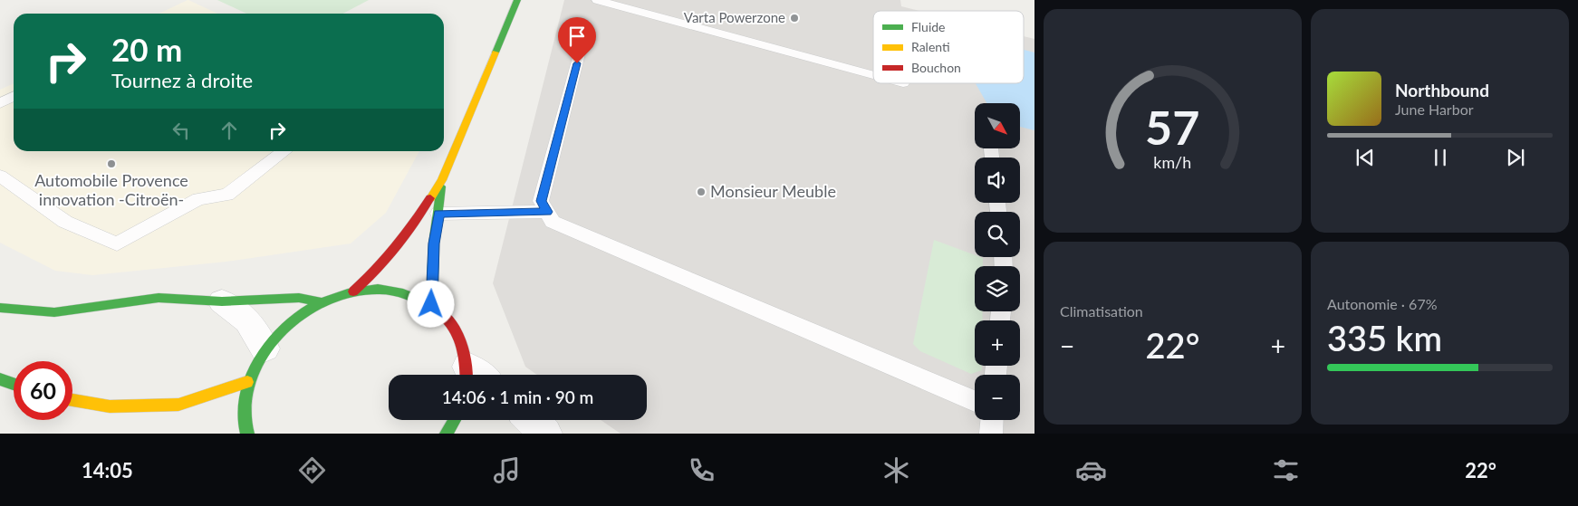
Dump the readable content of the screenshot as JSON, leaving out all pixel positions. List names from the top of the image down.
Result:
{
  "places": ["Varta Powerzone", "Automobile Provence innovation -Citroën-", "Monsieur Meuble"],
  "legend": ["Fluide", "Ralenti", "Bouchon"],
  "north": "bottom right",
  "page": {
    "turn": ["20 m", "Tournez à droite"],
    "song": ["Northbound", "June Harbor"],
    "map_buttons": ["+", "−"],
    "tile": [
      "Climatisation",
      ["Autonomie · 67%", "335 km"]
    ],
    "heat": ["−", "22°", "+"],
    "limit": "60",
    "trip": "14:06 · 1 min · 90 m",
    "tabs": ["14:05", "22°"],
    "gauge": ["57", "km/h"]
  }
}
